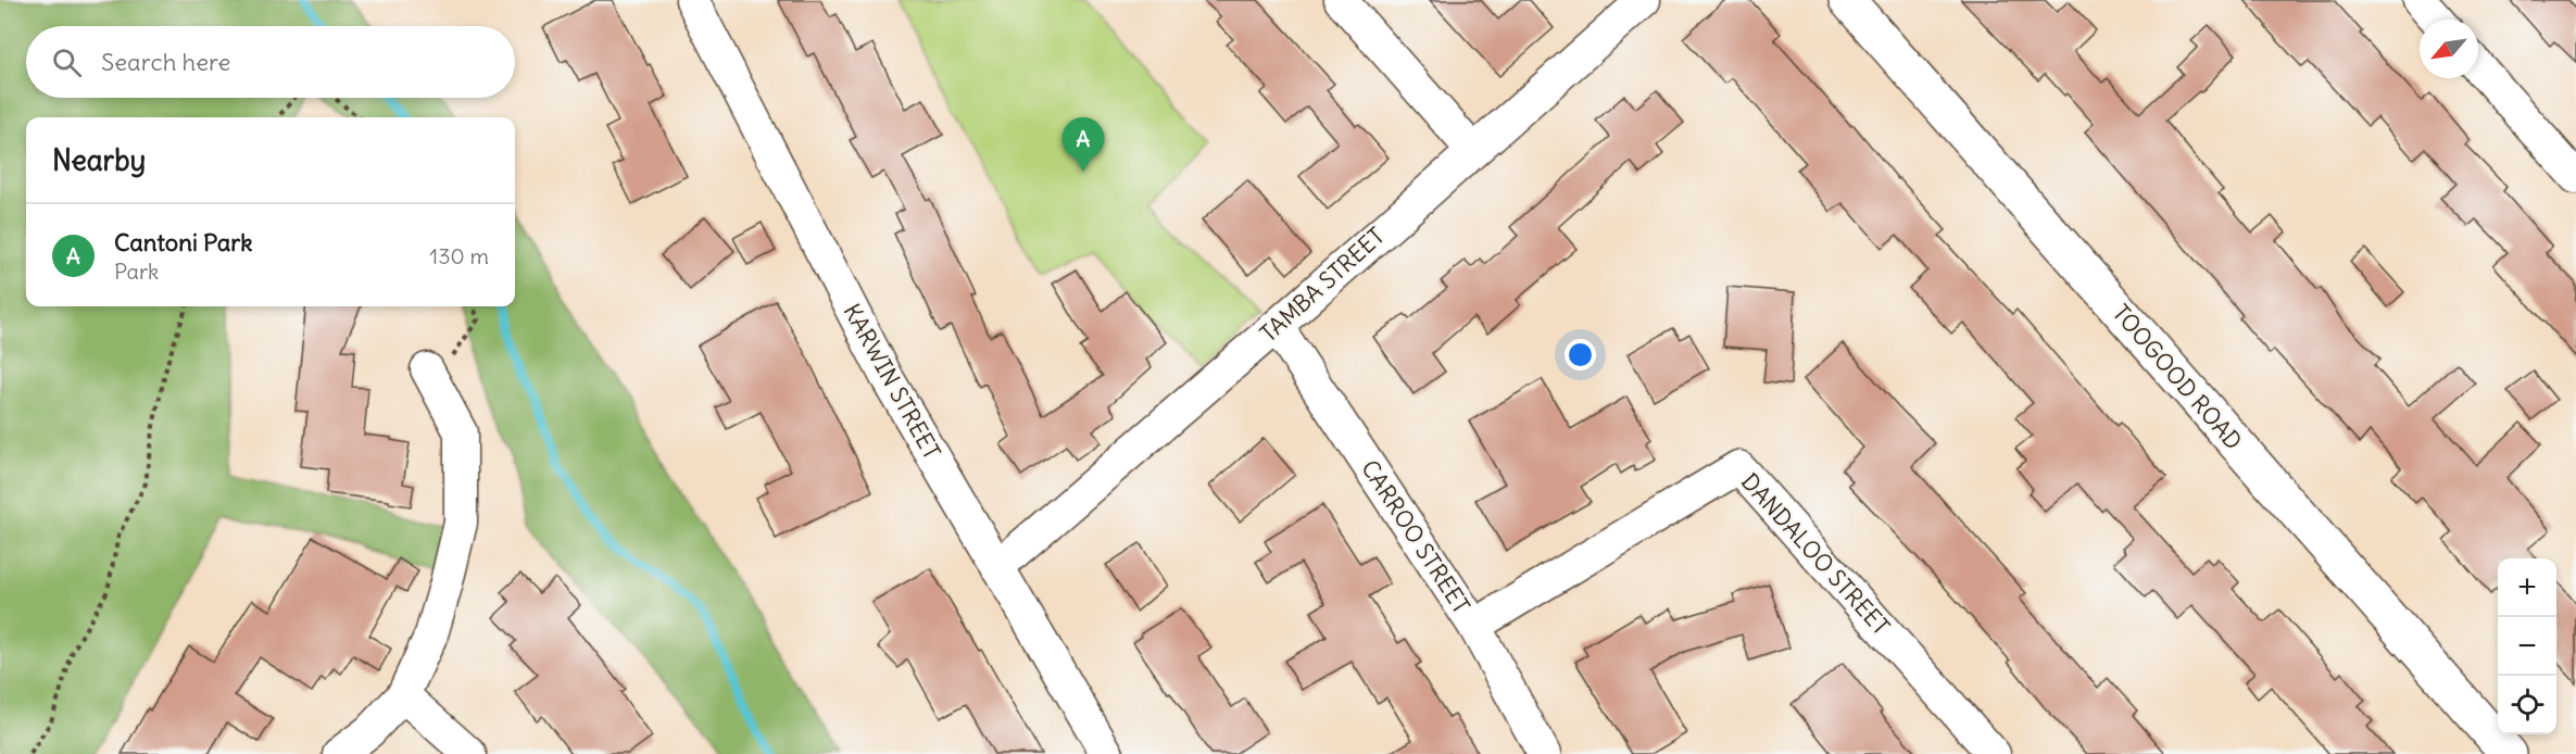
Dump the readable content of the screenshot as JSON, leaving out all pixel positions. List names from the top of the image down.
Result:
{
  "streets": {
    "street": [
      "TAMBA STREET",
      "TOOGOOD ROAD",
      "KARWIN STREET",
      "CARROO STREET",
      "DANDALOO STREET"
    ]
  },
  "crossings": [
    ["TAMBA STREET", "KARWIN STREET"],
    ["TAMBA STREET", "CARROO STREET"],
    ["CARROO STREET", "DANDALOO STREET"]
  ],
  "north": "bottom left",
  "page": {
    "search": "Search here",
    "pins": "A",
    "heading": "Nearby",
    "list": [
      {
        "mark": "A",
        "name": "Cantoni Park",
        "note": "Park",
        "value": "130 m"
      }
    ],
    "map_buttons": ["+", "−"]
  }
}
